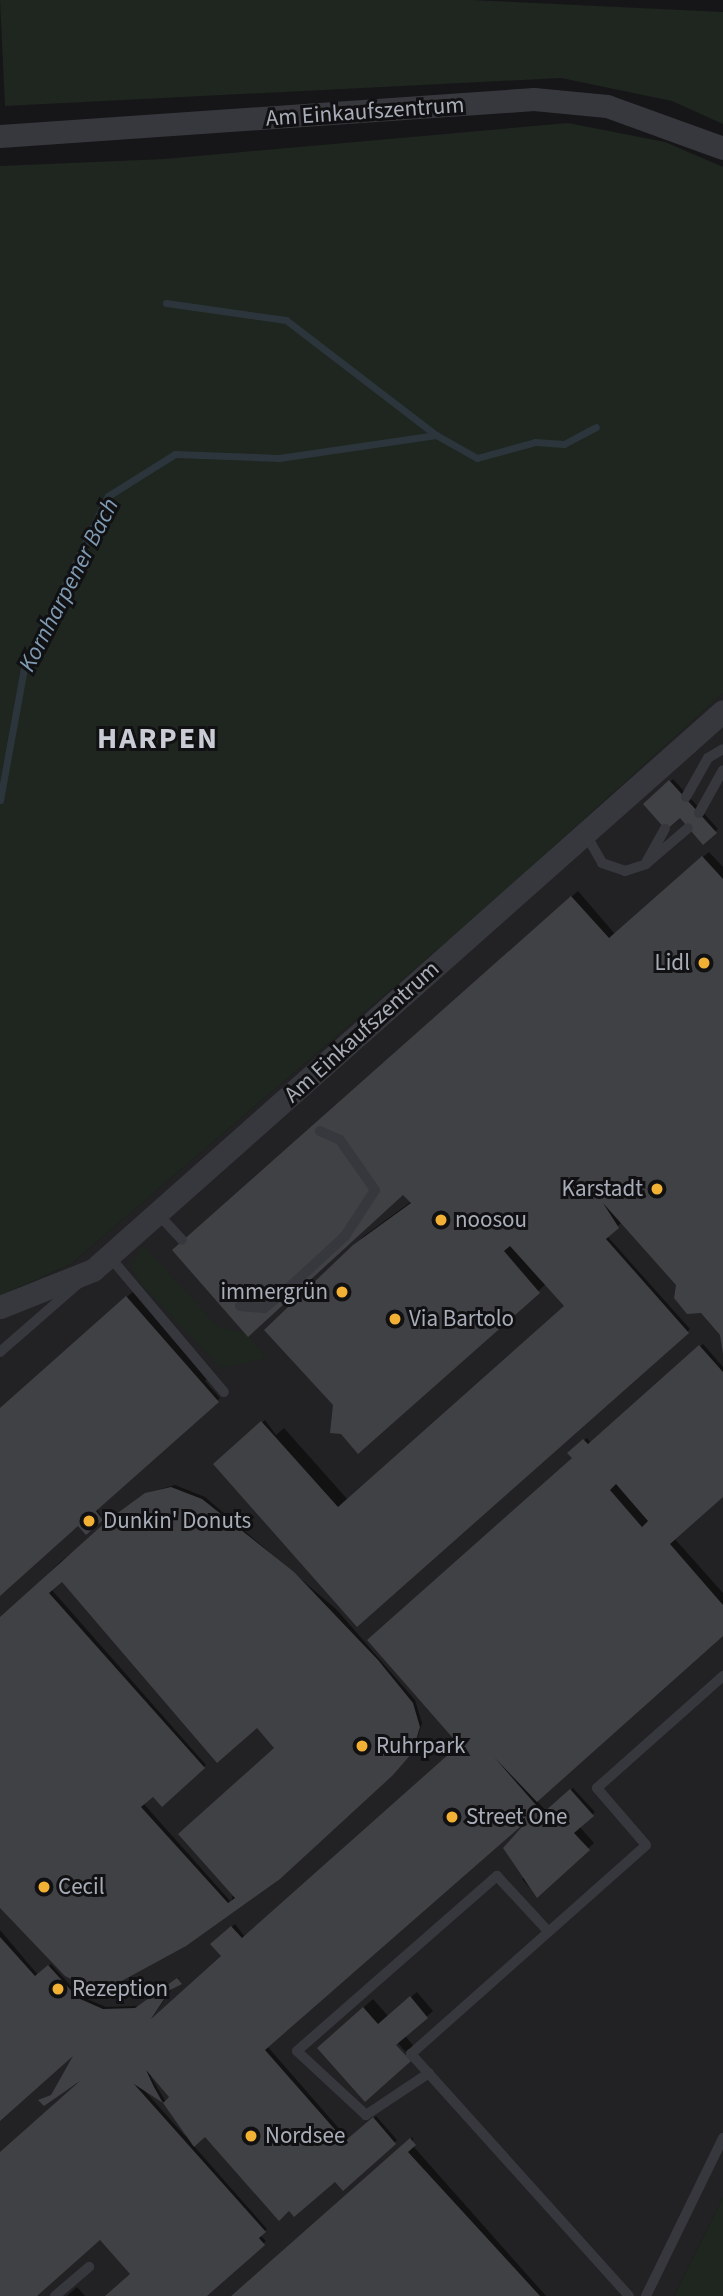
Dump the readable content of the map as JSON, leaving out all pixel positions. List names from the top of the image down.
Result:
{
  "streets": {
    "street": ["Am Einkaufszentrum"]
  },
  "districts": ["HARPEN"],
  "water": ["Kornharpener Bach"],
  "places": [
    "Lidl",
    "Karstadt",
    "noosou",
    "immergrün",
    "Via Bartolo",
    "Dunkin' Donuts",
    "Ruhrpark",
    "Street One",
    "Cecil",
    "Rezeption",
    "Nordsee"
  ]
}
